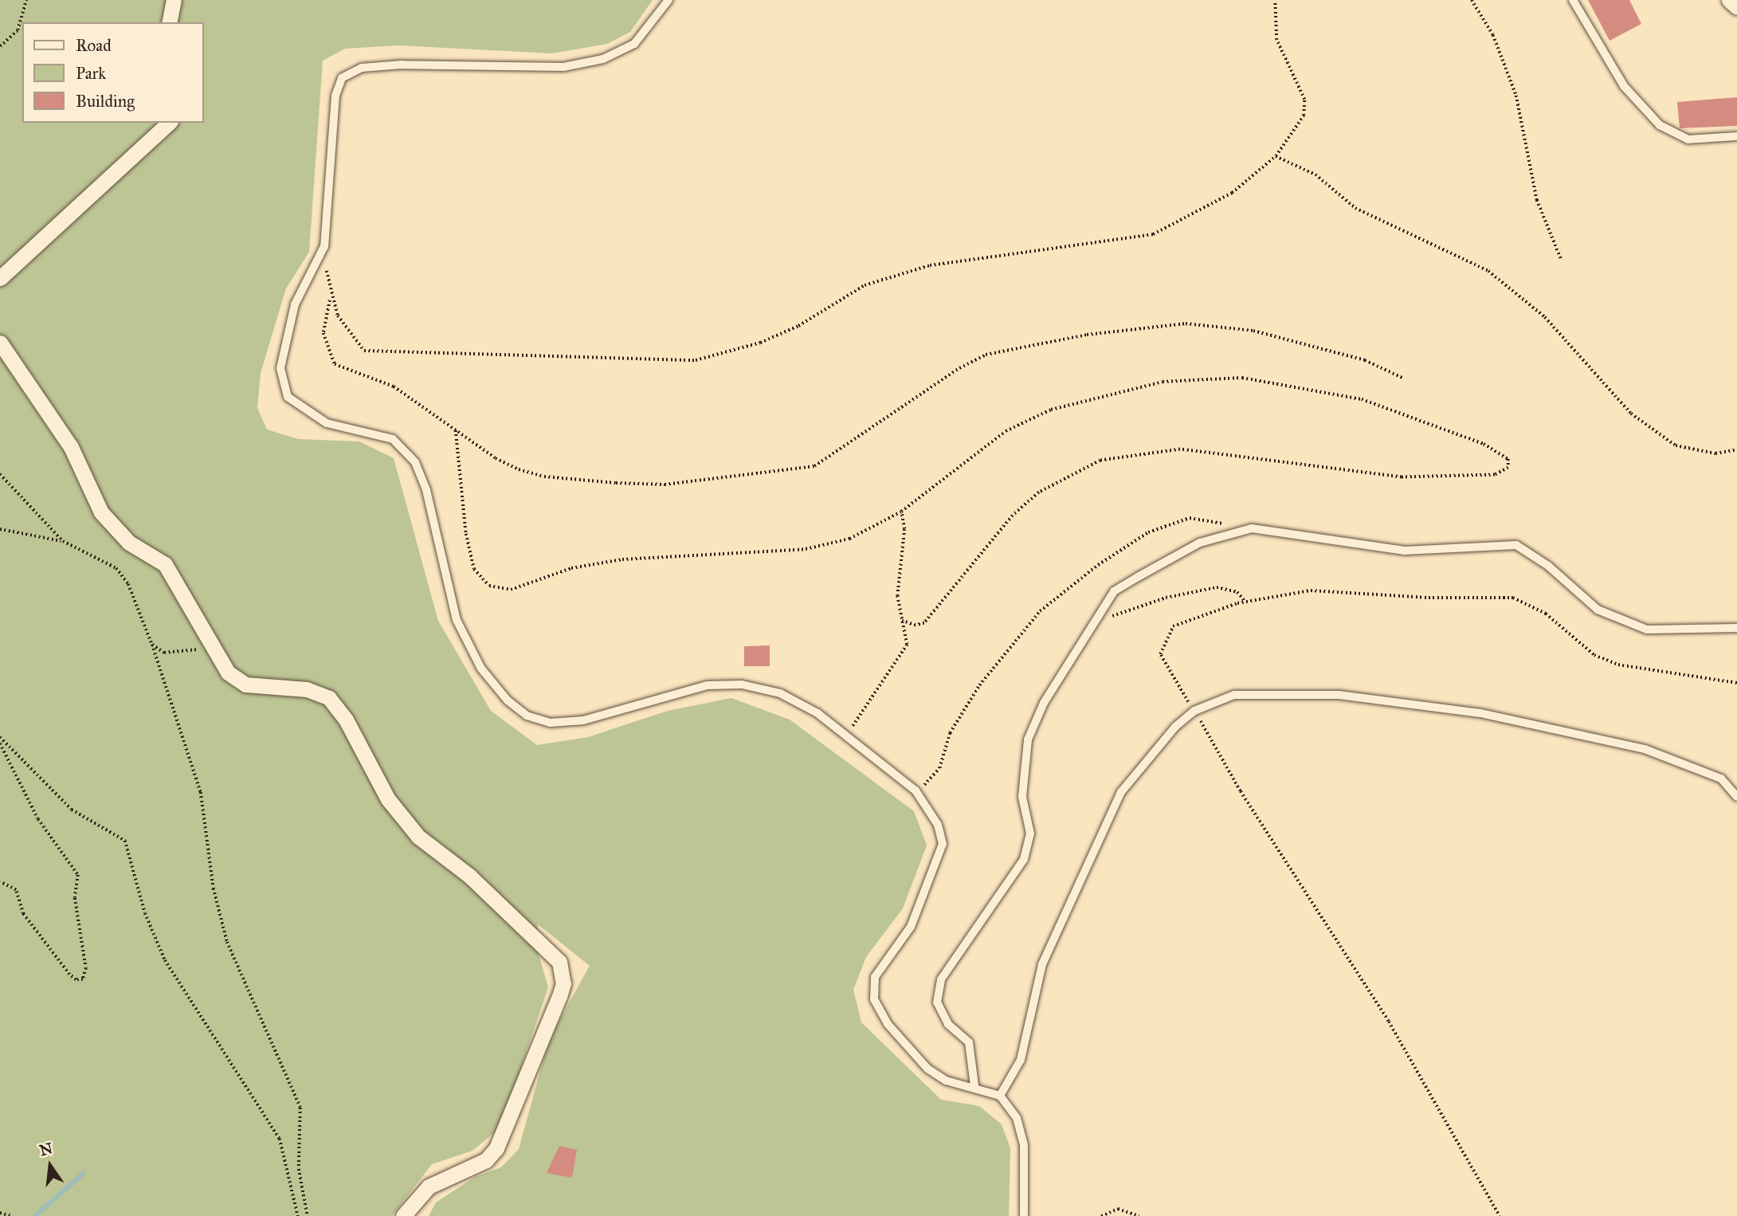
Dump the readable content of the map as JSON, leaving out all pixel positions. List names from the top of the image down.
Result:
{
  "legend": ["Road", "Park", "Building"],
  "north": "top"
}
